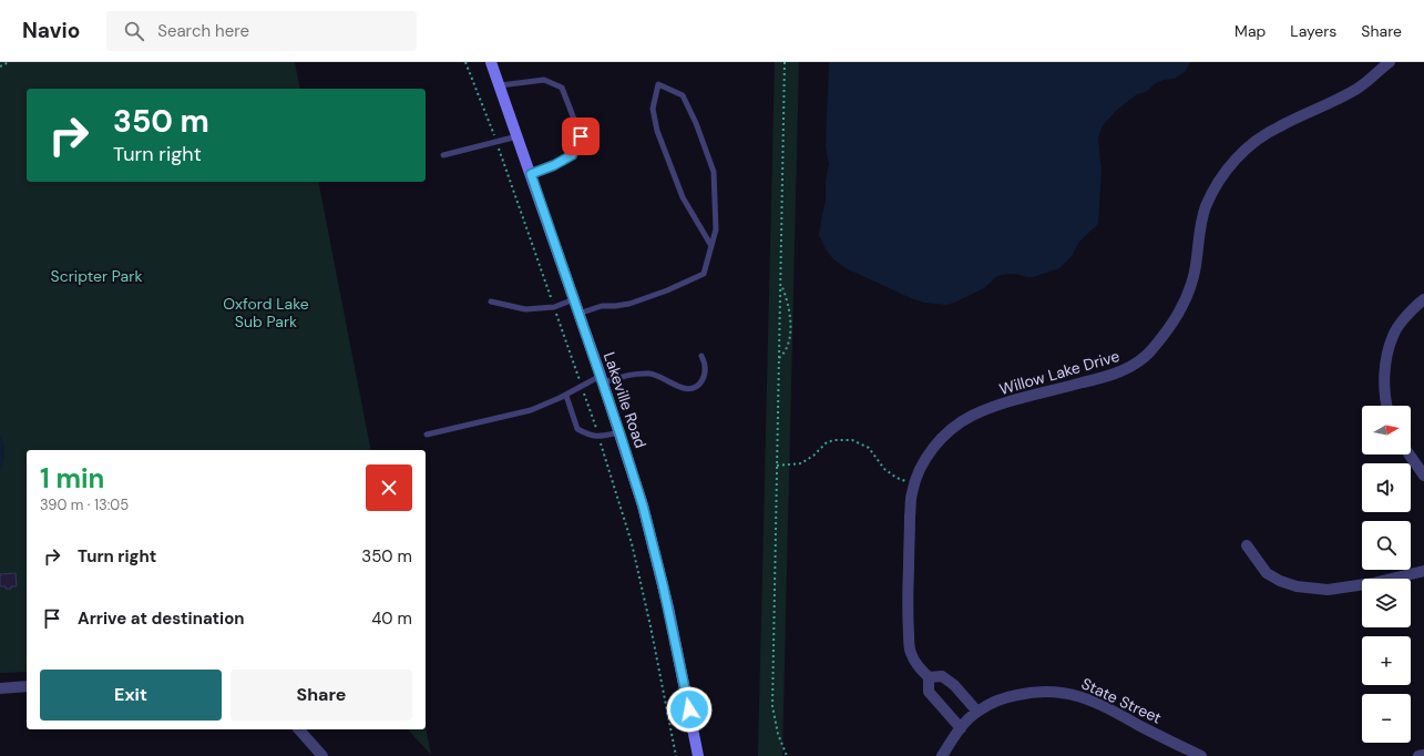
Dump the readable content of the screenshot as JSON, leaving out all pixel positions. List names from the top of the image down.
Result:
{
  "streets": {
    "main road": ["Lakeville Road"],
    "street": ["Willow Lake Drive", "State Street"]
  },
  "crossings": [
    ["Willow Lake Drive", "State Street"]
  ],
  "parks": ["Scripter Park", "Oxford Lake Sub Park"],
  "north": "right",
  "page": {
    "header": "Navio",
    "search": "Search here",
    "nav": ["Map", "Layers", "Share"],
    "turn": ["350 m", "Turn right"],
    "map_buttons": ["+", "−"],
    "heading": ["1 min", "390 m · 13:05"],
    "list": [
      {
        "name": "Turn right",
        "value": "350 m"
      },
      {
        "name": "Arrive at destination",
        "value": "40 m"
      }
    ],
    "buttons": ["Exit", "Share"]
  }
}
